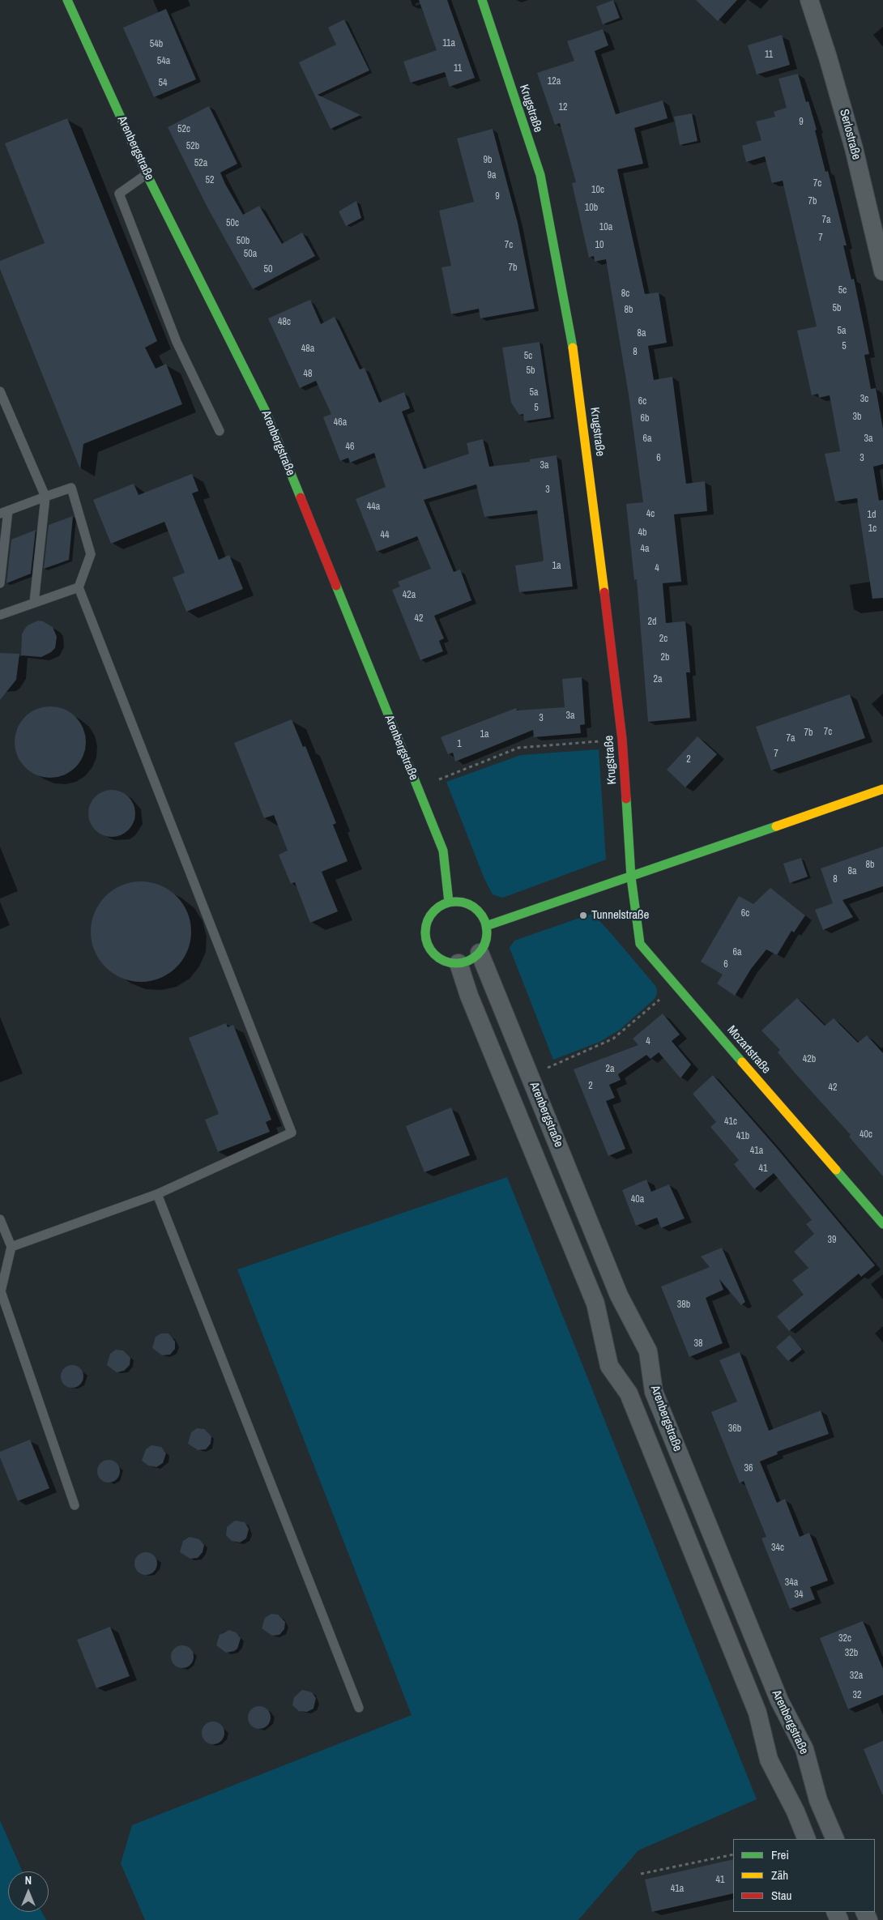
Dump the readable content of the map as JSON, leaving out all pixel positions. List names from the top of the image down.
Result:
{
  "streets": {
    "street": [
      "Krugstraße",
      "Serlostraße",
      "Arenbergstraße",
      "Mozartstraße"
    ]
  },
  "crossings": [
    ["Krugstraße", "Mozartstraße"]
  ],
  "places": ["Tunnelstraße"],
  "house_numbers": [
    "11a",
    "54b",
    "11",
    "54a",
    "11",
    "12a",
    "54",
    "12",
    "9",
    "52c",
    "52b",
    "9b",
    "52a",
    "9a",
    "52",
    "7c",
    "10c",
    "9",
    "7b",
    "10b",
    "7a",
    "50c",
    "10a",
    "7",
    "50b",
    "7c",
    "10",
    "50a",
    "7b",
    "50",
    "5c",
    "8c",
    "5b",
    "8b",
    "48c",
    "5a",
    "8a",
    "5",
    "48a",
    "8",
    "5c",
    "5b",
    "48",
    "5a",
    "3c",
    "6c",
    "5",
    "3b",
    "6b",
    "46a",
    "6a",
    "3a",
    "46",
    "6",
    "3",
    "3a",
    "3",
    "44a",
    "4c",
    "1d",
    "1c",
    "4b",
    "44",
    "4a",
    "1a",
    "4",
    "42a",
    "42",
    "2d",
    "2c",
    "2b",
    "2a",
    "3a",
    "3",
    "7c",
    "7b",
    "1a",
    "7a",
    "1",
    "7",
    "2",
    "8b",
    "8a",
    "8",
    "6c",
    "6a",
    "6",
    "4",
    "42b",
    "2a",
    "2",
    "42",
    "41c",
    "40c",
    "41b",
    "41a",
    "41",
    "40a",
    "39",
    "38b",
    "38",
    "36b",
    "36",
    "34c",
    "34a",
    "34",
    "32c",
    "32b",
    "32a",
    "32",
    "41",
    "41a"
  ],
  "legend": ["Frei", "Zäh", "Stau"],
  "north": "top"
}
